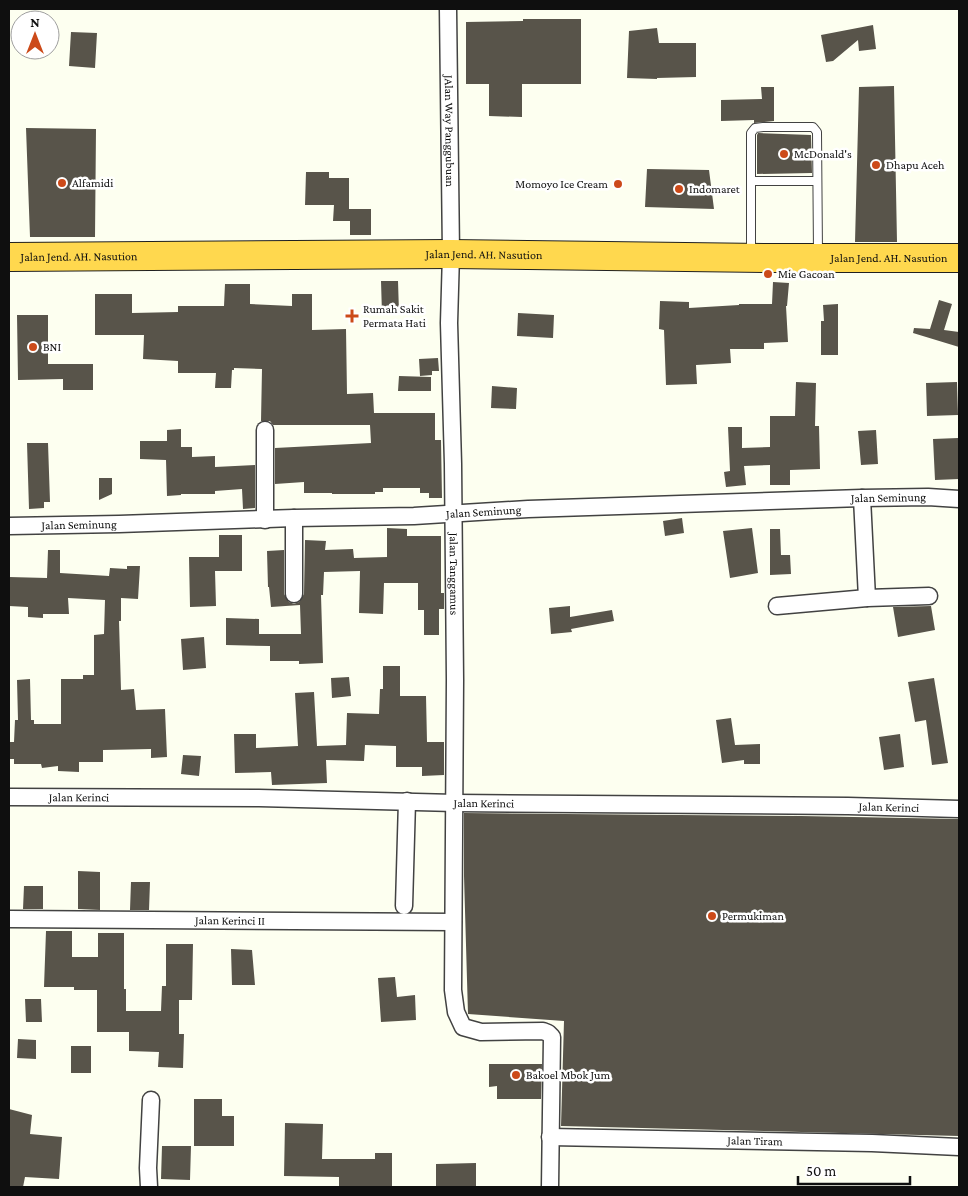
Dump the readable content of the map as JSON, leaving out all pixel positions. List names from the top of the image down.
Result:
{
  "streets": {
    "highway": ["Jalan Jend. AH. Nasution"],
    "street": [
      "JAlan Way Panggubuan",
      "Jalan Seminung",
      "Jalan Tanggamus",
      "Jalan Kerinci",
      "Jalan Kerinci II",
      "Jalan Tiram"
    ]
  },
  "crossings": [
    ["JAlan Way Panggubuan", "Jalan Jend. AH. Nasution"],
    ["JAlan Way Panggubuan", "Jalan Tanggamus"],
    ["Jalan Jend. AH. Nasution", "Jalan Tanggamus"],
    ["Jalan Seminung", "Jalan Tanggamus"],
    ["Jalan Tanggamus", "Jalan Kerinci"],
    ["Jalan Tanggamus", "Jalan Kerinci II"],
    ["Jalan Tanggamus", "Jalan Tiram"]
  ],
  "places": {
    "other": [
      "McDonald's",
      "Dhapu Aceh",
      "Alfamidi",
      "Momoyo Ice Cream",
      "Indomaret",
      "Mie Gacoan",
      "BNI",
      "Permukiman",
      "Bakoel Mbok Jum"
    ],
    "health": ["Rumah Sakit Permata Hati"]
  },
  "scale_bar": "50 m",
  "north": "top"
}
